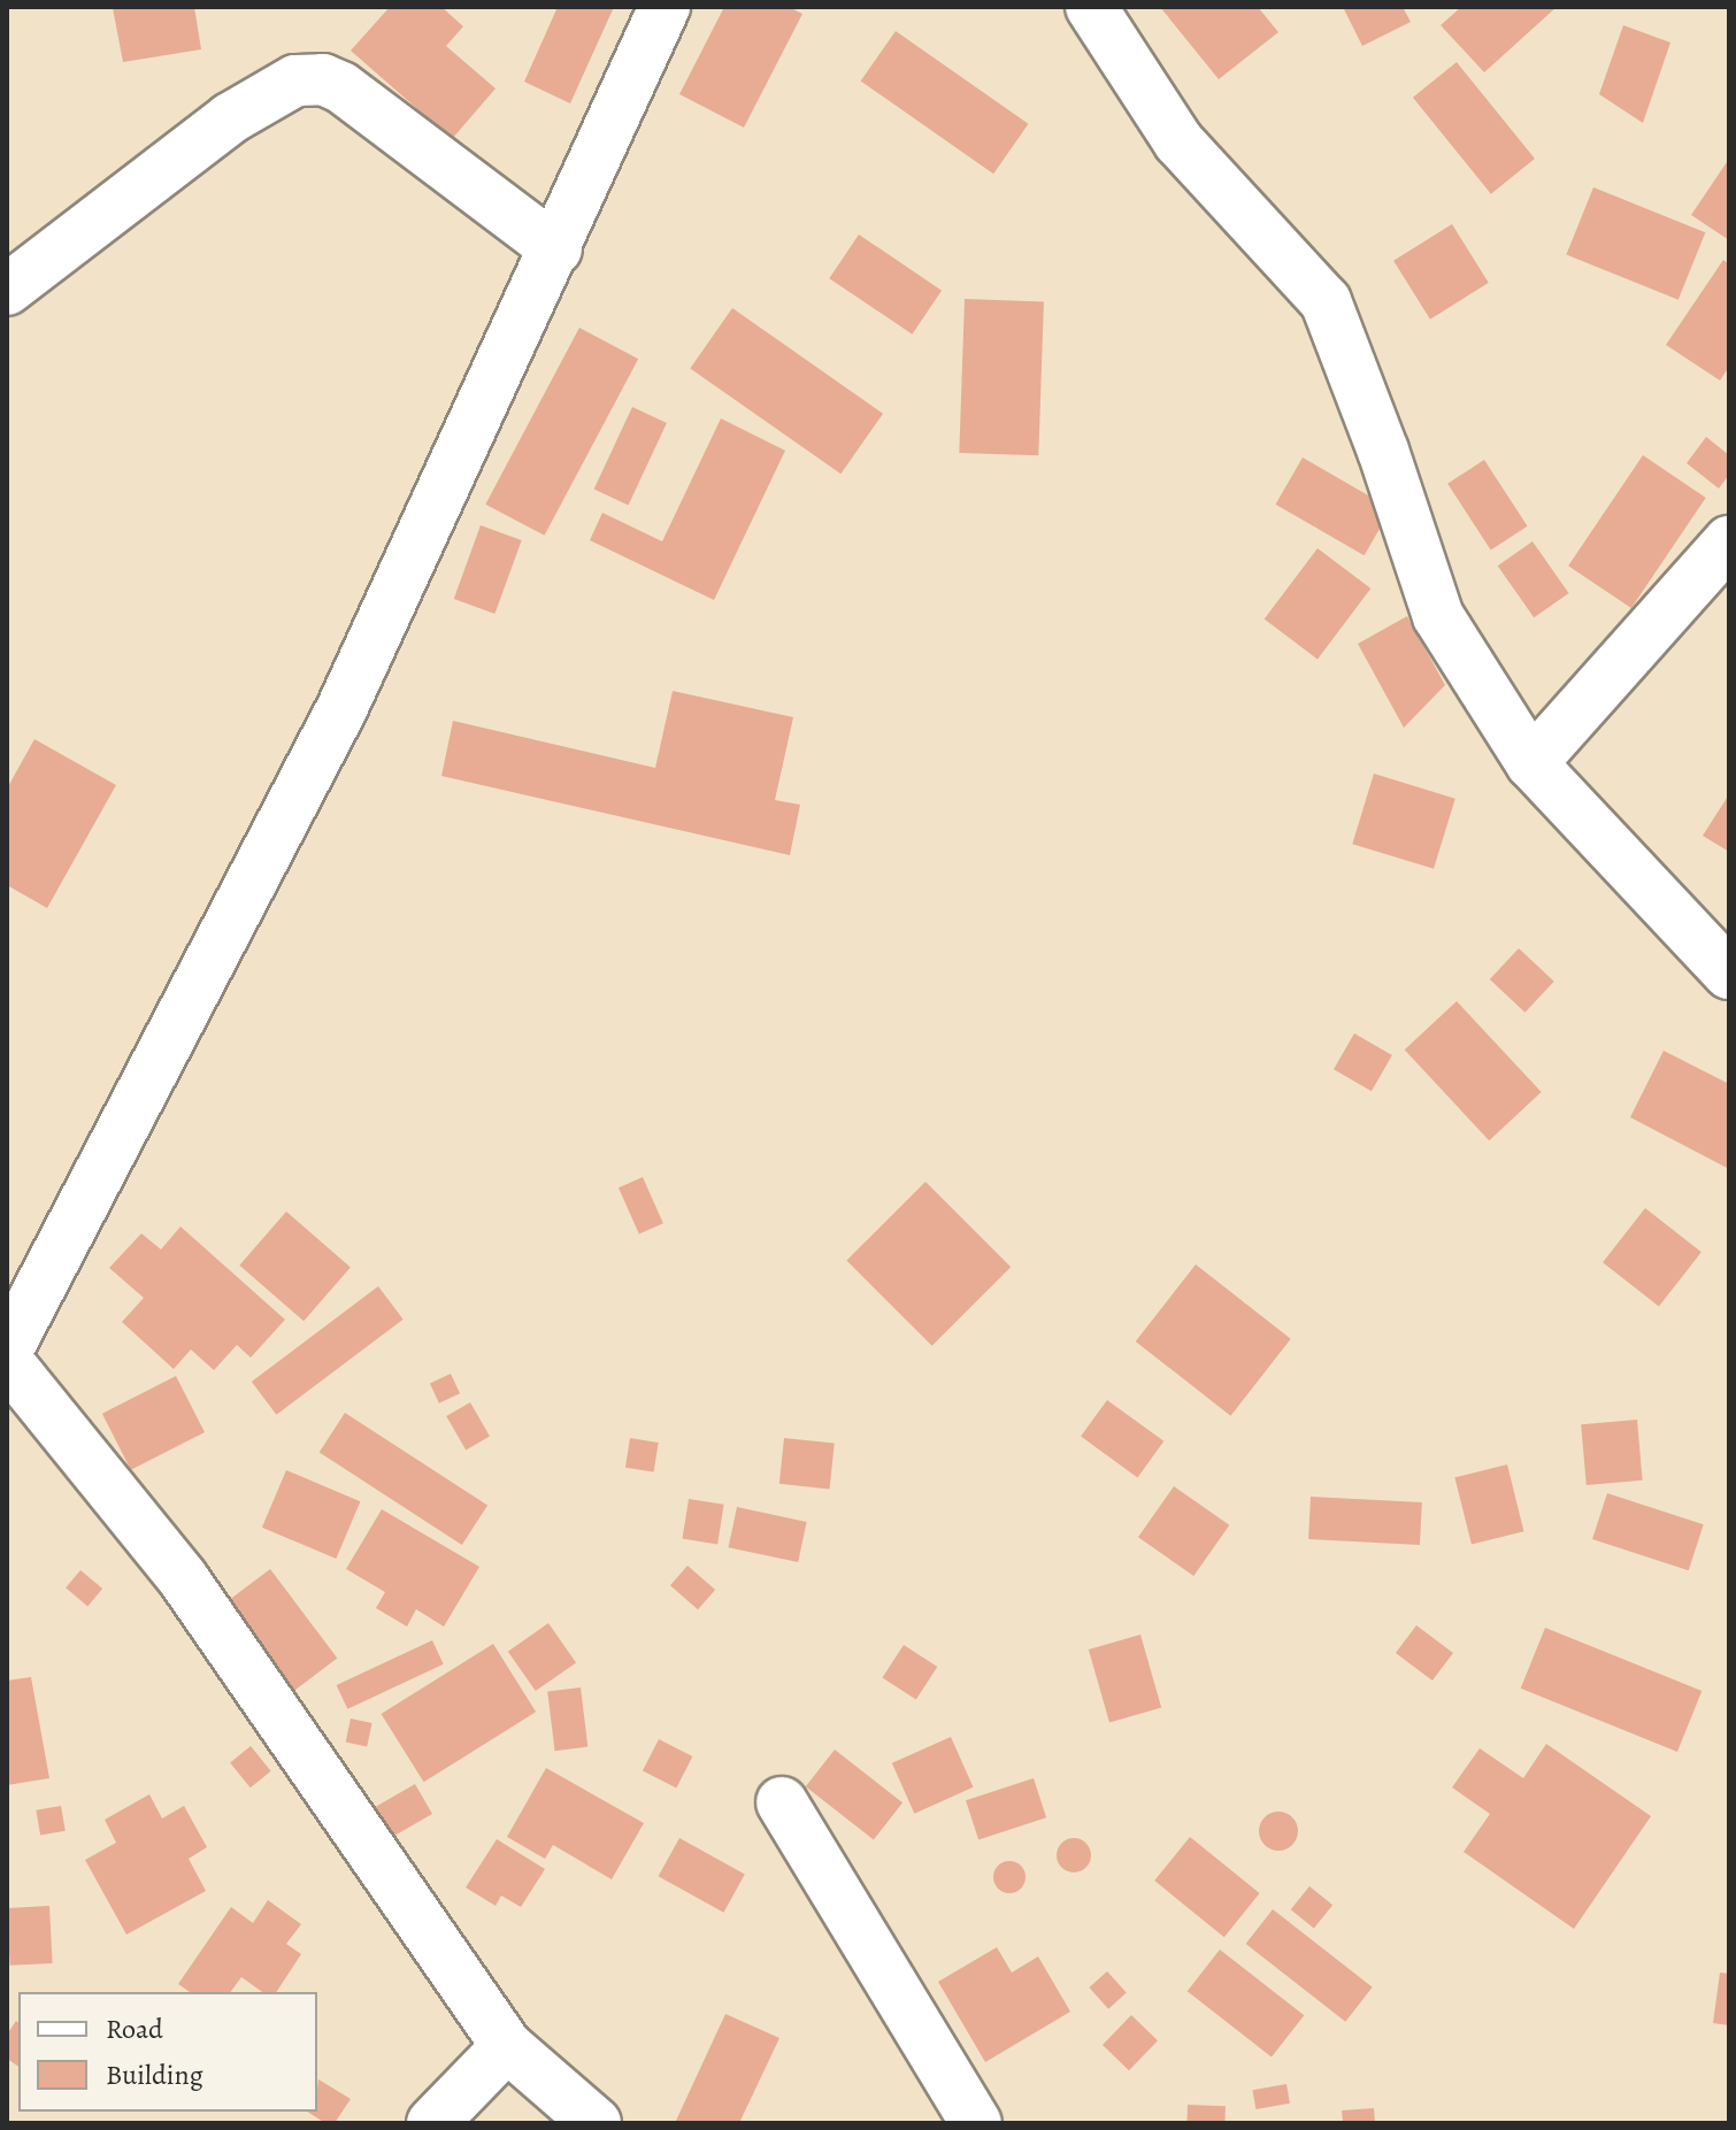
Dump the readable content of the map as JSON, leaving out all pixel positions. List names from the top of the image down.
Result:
{
  "legend": ["Road", "Building"]
}
